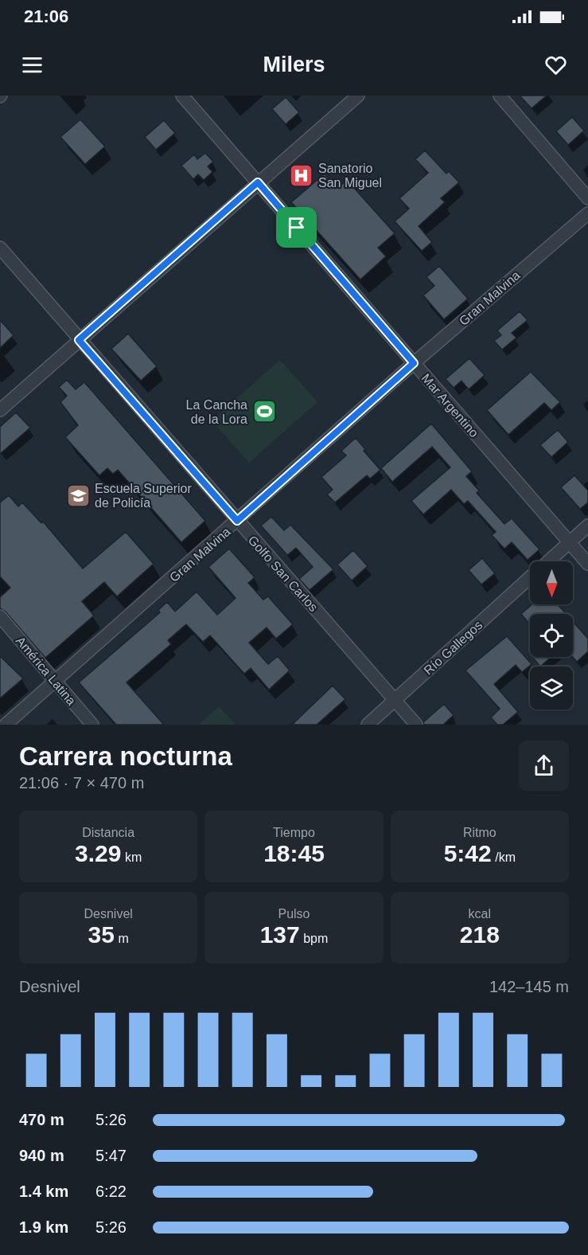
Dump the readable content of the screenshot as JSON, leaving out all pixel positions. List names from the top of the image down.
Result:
{
  "streets": {
    "street": [
      "Gran Malvina",
      "Mar Argentino",
      "Golfo San Carlos",
      "Río Gallegos",
      "América Latina"
    ]
  },
  "crossings": [
    ["Gran Malvina", "Mar Argentino"],
    ["Gran Malvina", "Golfo San Carlos"],
    ["Gran Malvina", "América Latina"],
    ["Mar Argentino", "Río Gallegos"],
    ["Golfo San Carlos", "Río Gallegos"]
  ],
  "places": {
    "hospital": ["Sanatorio San Miguel"],
    "sports": ["La Cancha de la Lora"],
    "school or university": ["Escuela Superior de Policía"]
  },
  "north": "bottom",
  "page": {
    "status": "21:06",
    "header": "Milers",
    "heading": ["Carrera nocturna", "21:06 · 7 × 470 m"],
    "stats": [
      ["Distancia", "3.29 km"],
      ["Tiempo", "18:45"],
      ["Ritmo", "5:42 /km"],
      ["Desnivel", "35 m"],
      ["Pulso", "137 bpm"],
      ["kcal", "218"]
    ],
    "chart": ["Desnivel", "142–145 m"],
    "list": [
      {
        "name": "470 m",
        "note": "5:26"
      },
      {
        "name": "940 m",
        "note": "5:47"
      },
      {
        "name": "1.4 km",
        "note": "6:22"
      },
      {
        "name": "1.9 km",
        "note": "5:26"
      }
    ]
  }
}
